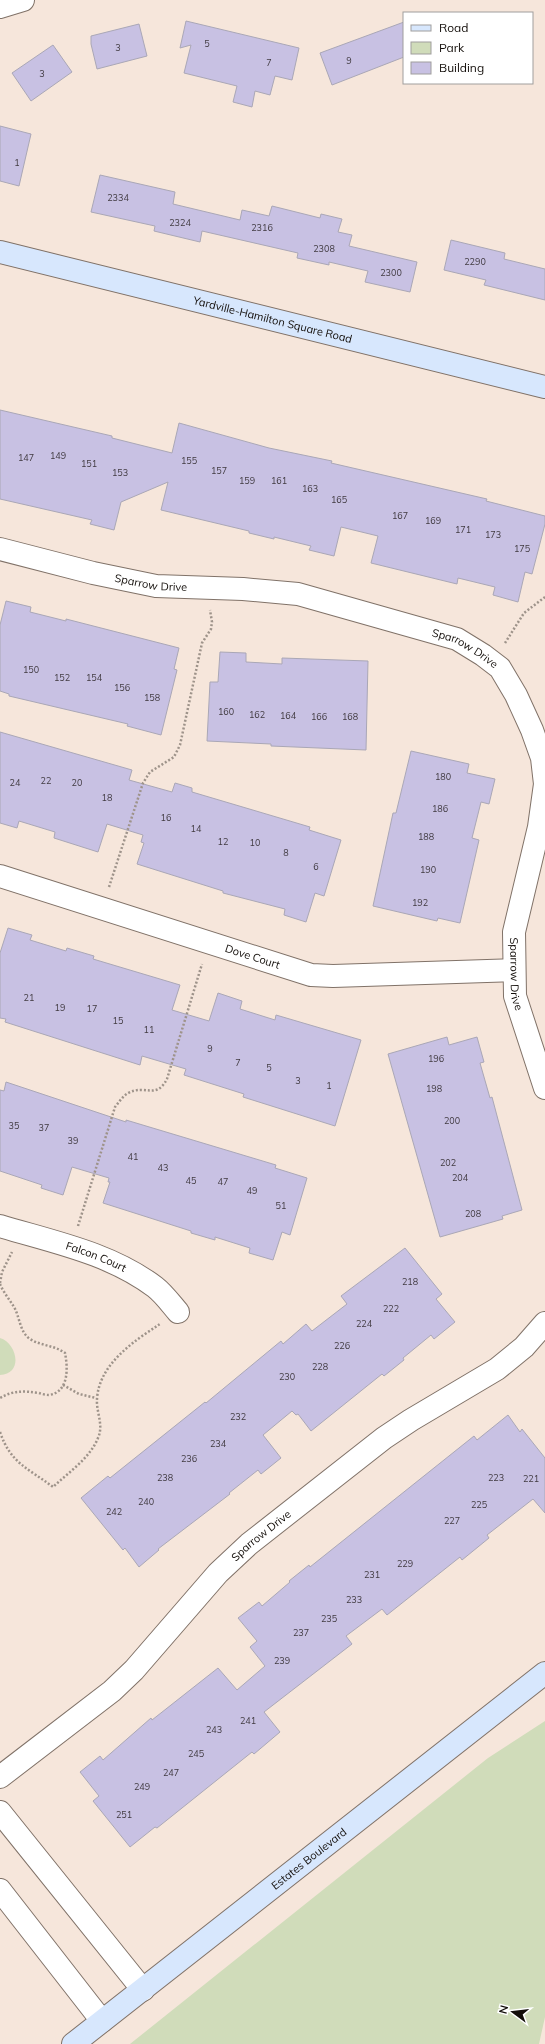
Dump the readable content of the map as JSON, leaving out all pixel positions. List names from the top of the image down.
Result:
{
  "streets": {
    "street": [
      "Yardville-Hamilton Square Road",
      "Sparrow Drive",
      "Dove Court",
      "Falcon Court",
      "Estates Boulevard"
    ]
  },
  "crossings": [
    ["Sparrow Drive", "Dove Court"]
  ],
  "house_numbers": [
    "5",
    "3",
    "9",
    "7",
    "3",
    "1",
    "2334",
    "2324",
    "2316",
    "2308",
    "2290",
    "2300",
    "149",
    "147",
    "155",
    "151",
    "157",
    "153",
    "159",
    "161",
    "163",
    "165",
    "167",
    "169",
    "171",
    "173",
    "175",
    "150",
    "152",
    "154",
    "156",
    "158",
    "160",
    "162",
    "164",
    "166",
    "168",
    "180",
    "22",
    "24",
    "20",
    "18",
    "186",
    "16",
    "14",
    "188",
    "12",
    "10",
    "8",
    "6",
    "190",
    "192",
    "21",
    "19",
    "17",
    "15",
    "11",
    "9",
    "196",
    "7",
    "5",
    "3",
    "1",
    "198",
    "200",
    "35",
    "37",
    "39",
    "41",
    "202",
    "43",
    "204",
    "45",
    "47",
    "49",
    "51",
    "208",
    "218",
    "222",
    "224",
    "226",
    "228",
    "230",
    "232",
    "234",
    "236",
    "238",
    "223",
    "221",
    "240",
    "225",
    "242",
    "227",
    "229",
    "231",
    "233",
    "235",
    "237",
    "239",
    "241",
    "243",
    "245",
    "247",
    "249",
    "251"
  ],
  "legend": ["Road", "Park", "Building"],
  "north": "left"
}
